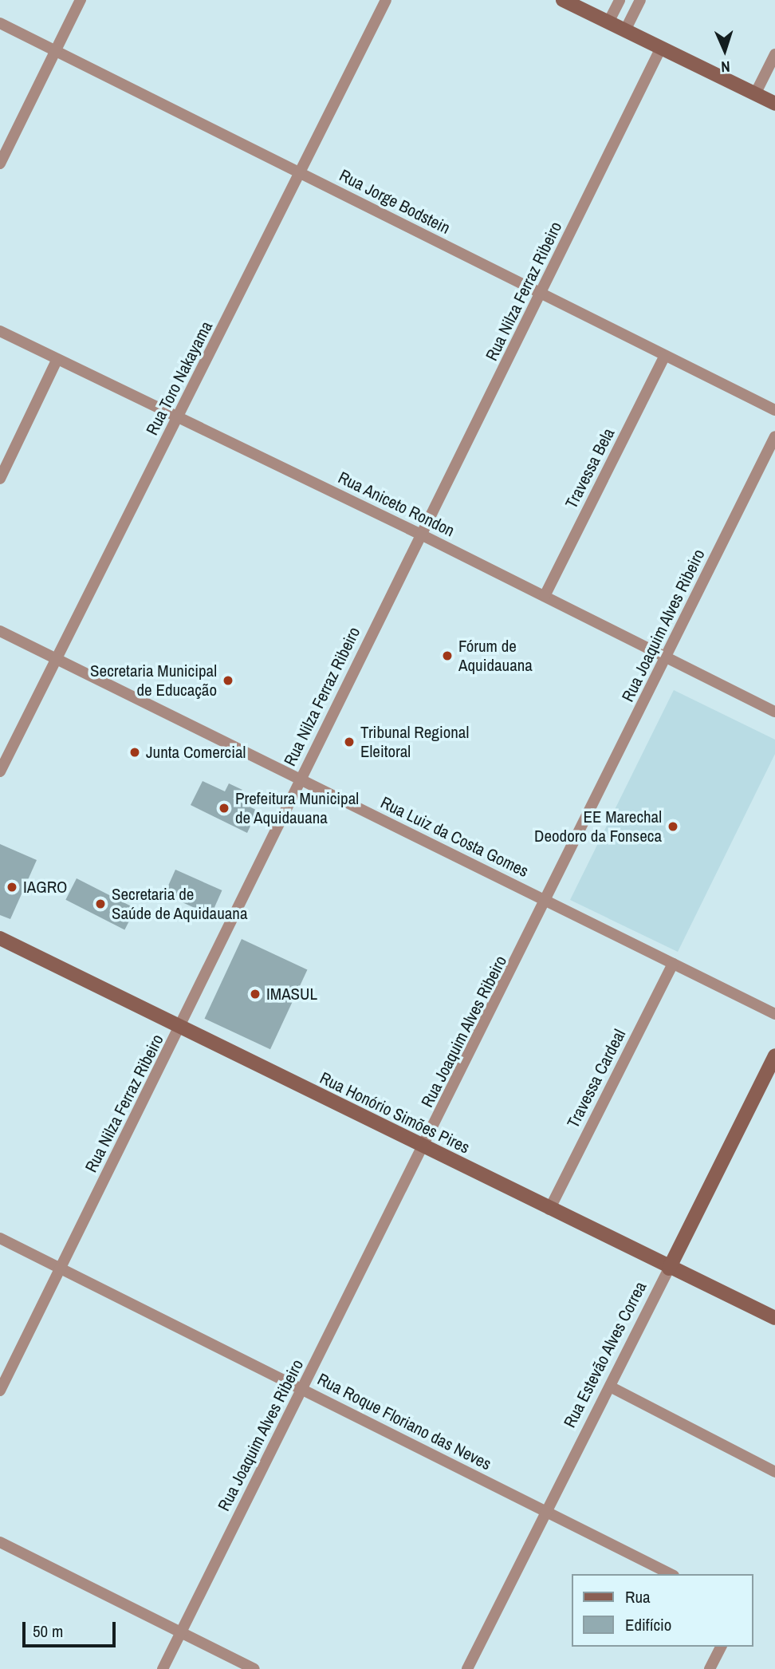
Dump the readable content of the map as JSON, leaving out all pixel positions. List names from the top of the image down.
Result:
{
  "streets": {
    "main road": ["Rua Honório Simões Pires", "Rua Estevão Alves Correa"],
    "street": [
      "Rua Jorge Bodstein",
      "Rua Nilza Ferraz Ribeiro",
      "Rua Toro Nakayama",
      "Travessa Bela",
      "Rua Aniceto Rondon",
      "Rua Joaquim Alves Ribeiro",
      "Rua Luiz da Costa Gomes",
      "Travessa Cardeal",
      "Rua Roque Floriano das Neves"
    ]
  },
  "crossings": [
    ["Rua Jorge Bodstein", "Rua Nilza Ferraz Ribeiro"],
    ["Rua Jorge Bodstein", "Rua Toro Nakayama"],
    ["Rua Jorge Bodstein", "Travessa Bela"],
    ["Rua Nilza Ferraz Ribeiro", "Rua Aniceto Rondon"],
    ["Rua Nilza Ferraz Ribeiro", "Rua Luiz da Costa Gomes"],
    ["Rua Nilza Ferraz Ribeiro", "Rua Honório Simões Pires"],
    ["Rua Nilza Ferraz Ribeiro", "Rua Roque Floriano das Neves"],
    ["Rua Toro Nakayama", "Rua Aniceto Rondon"],
    ["Rua Toro Nakayama", "Rua Luiz da Costa Gomes"],
    ["Travessa Bela", "Rua Aniceto Rondon"],
    ["Rua Aniceto Rondon", "Rua Joaquim Alves Ribeiro"],
    ["Rua Joaquim Alves Ribeiro", "Rua Luiz da Costa Gomes"],
    ["Rua Joaquim Alves Ribeiro", "Rua Honório Simões Pires"],
    ["Rua Joaquim Alves Ribeiro", "Rua Roque Floriano das Neves"],
    ["Rua Luiz da Costa Gomes", "Travessa Cardeal"],
    ["Travessa Cardeal", "Rua Honório Simões Pires"],
    ["Rua Honório Simões Pires", "Rua Estevão Alves Correa"],
    ["Rua Estevão Alves Correa", "Rua Roque Floriano das Neves"]
  ],
  "places": [
    "Fórum de Aquidauana",
    "Secretaria Municipal de Educação",
    "Tribunal Regional Eleitoral",
    "Junta Comercial",
    "Prefeitura Municipal de Aquidauana",
    "EE Marechal Deodoro da Fonseca",
    "IAGRO",
    "Secretaria de Saúde de Aquidauana",
    "IMASUL"
  ],
  "legend": ["Rua", "Edifício"],
  "scale_bar": "50 m",
  "north": "bottom"
}
